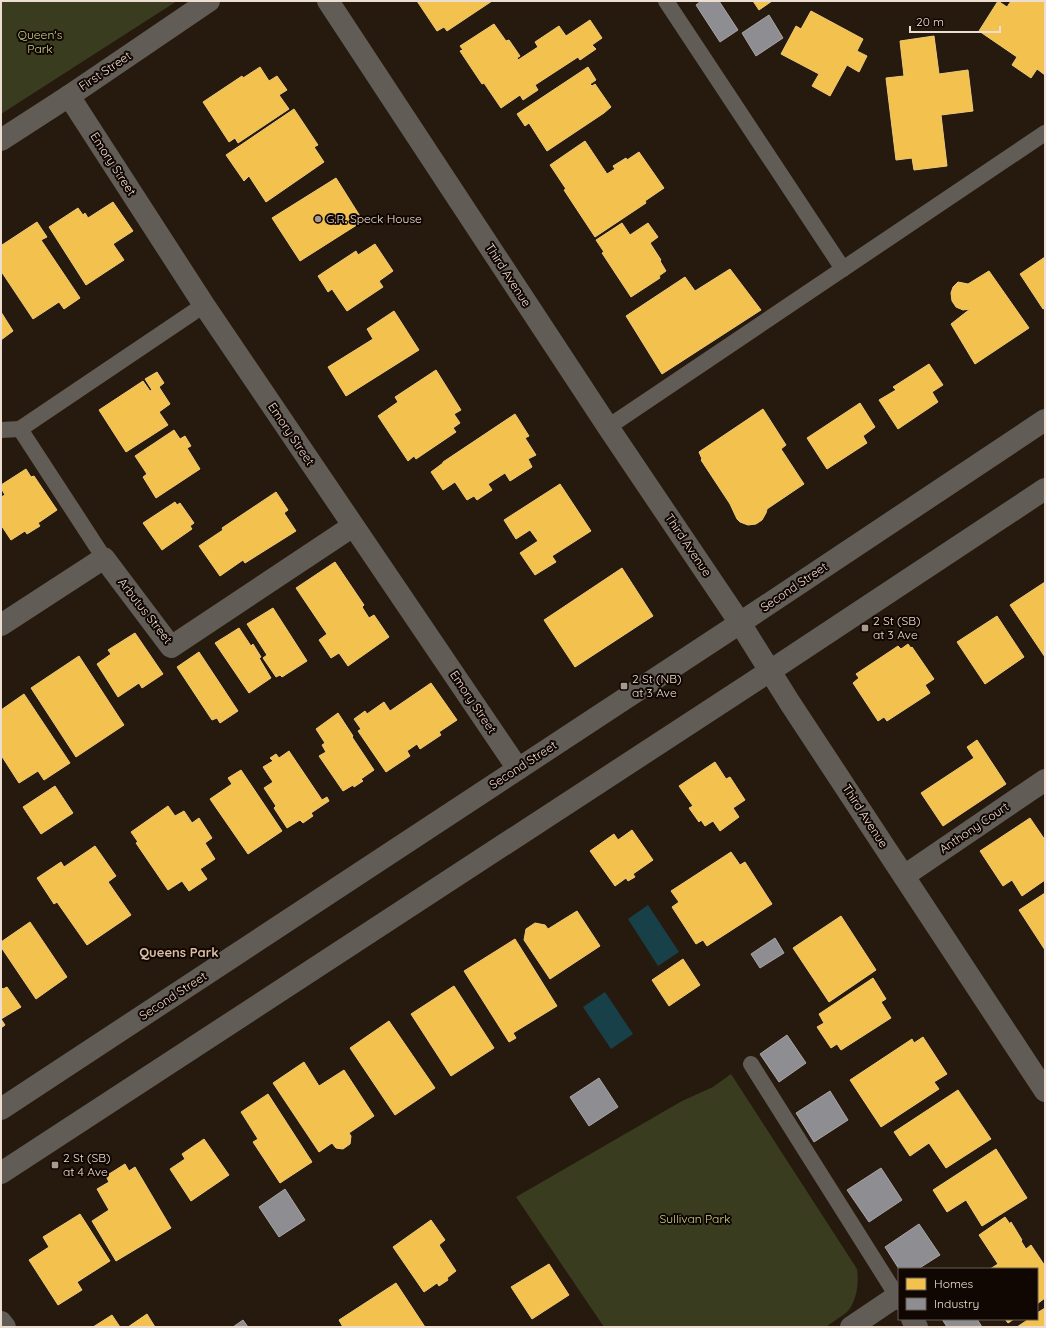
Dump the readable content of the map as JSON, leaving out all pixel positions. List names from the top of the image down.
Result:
{
  "streets": {
    "street": [
      "First Street",
      "Emory Street",
      "Third Avenue",
      "Second Street",
      "Arbutus Street",
      "Anthony Court"
    ]
  },
  "crossings": [
    ["First Street", "Emory Street"],
    ["Emory Street", "Second Street"],
    ["Emory Street", "Arbutus Street"],
    ["Third Avenue", "Second Street"],
    ["Third Avenue", "Anthony Court"]
  ],
  "districts": ["Queens Park"],
  "parks": ["Queen's Park", "Sullivan Park"],
  "places": {
    "other": ["G.R. Speck House"],
    "transit": ["2 St (SB) at 3 Ave", "2 St (NB) at 3 Ave", "2 St (SB) at 4 Ave"]
  },
  "legend": ["Homes", "Industry"],
  "scale_bar": "20 m"
}
